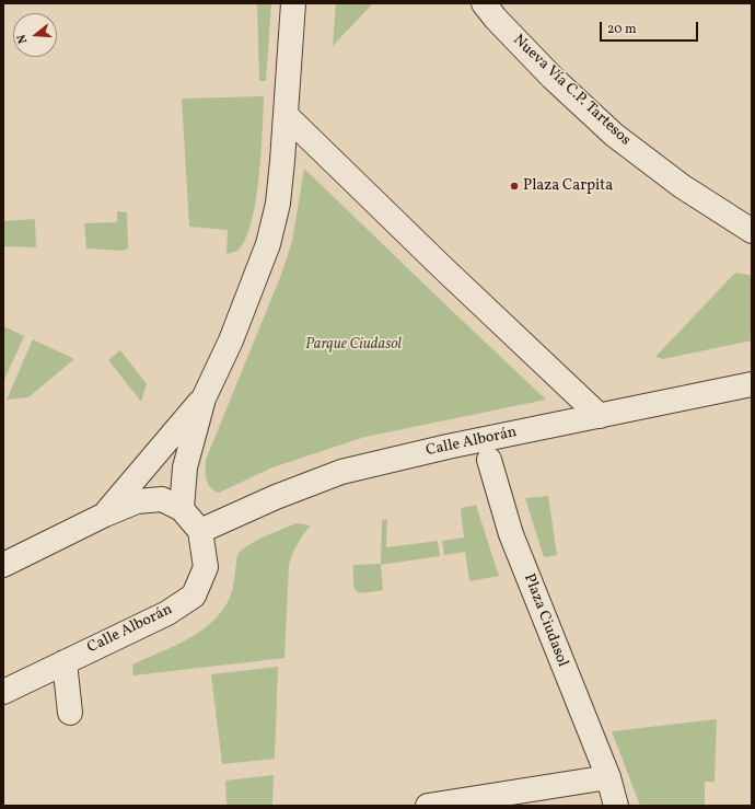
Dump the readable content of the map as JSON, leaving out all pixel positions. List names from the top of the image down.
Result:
{
  "streets": {
    "street": ["Nueva Vía C.P. Tartesos", "Calle Alborán", "Plaza Ciudasol"]
  },
  "parks": ["Parque Ciudasol"],
  "places": ["Plaza Carpita"],
  "scale_bar": "20 m",
  "north": "left"
}
